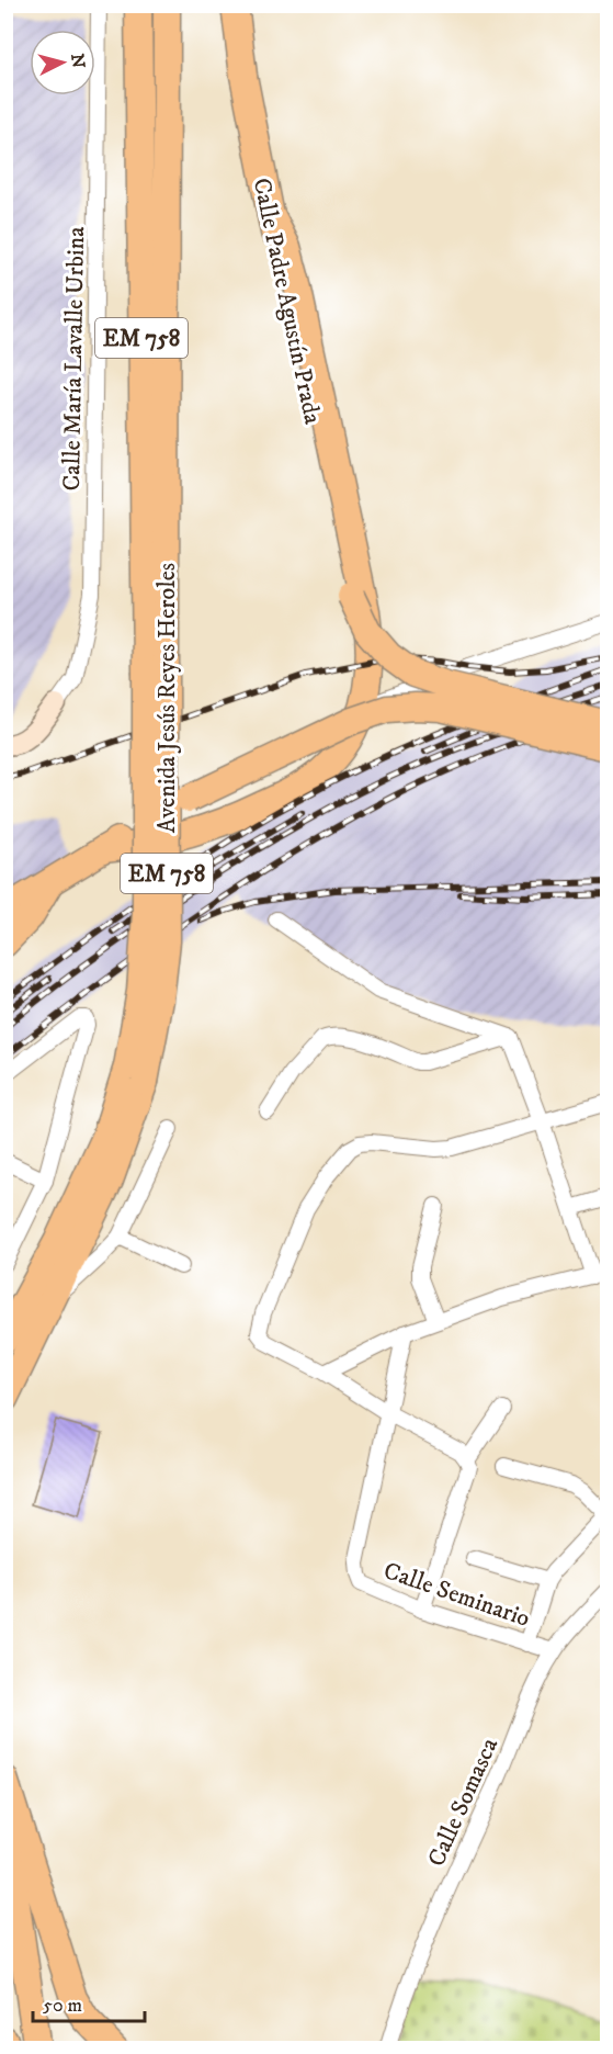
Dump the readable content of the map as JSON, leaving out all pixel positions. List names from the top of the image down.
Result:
{
  "streets": {
    "highway": ["Calle Padre Agustín Prada", "EM 758", "Avenida Jesús Reyes Heroles"],
    "street": ["Calle María Lavalle Urbina", "Calle Seminario", "Calle Somasca"]
  },
  "crossings": [
    ["Calle Seminario", "Calle Somasca"]
  ],
  "scale_bar": "50 m",
  "north": "right"
}
